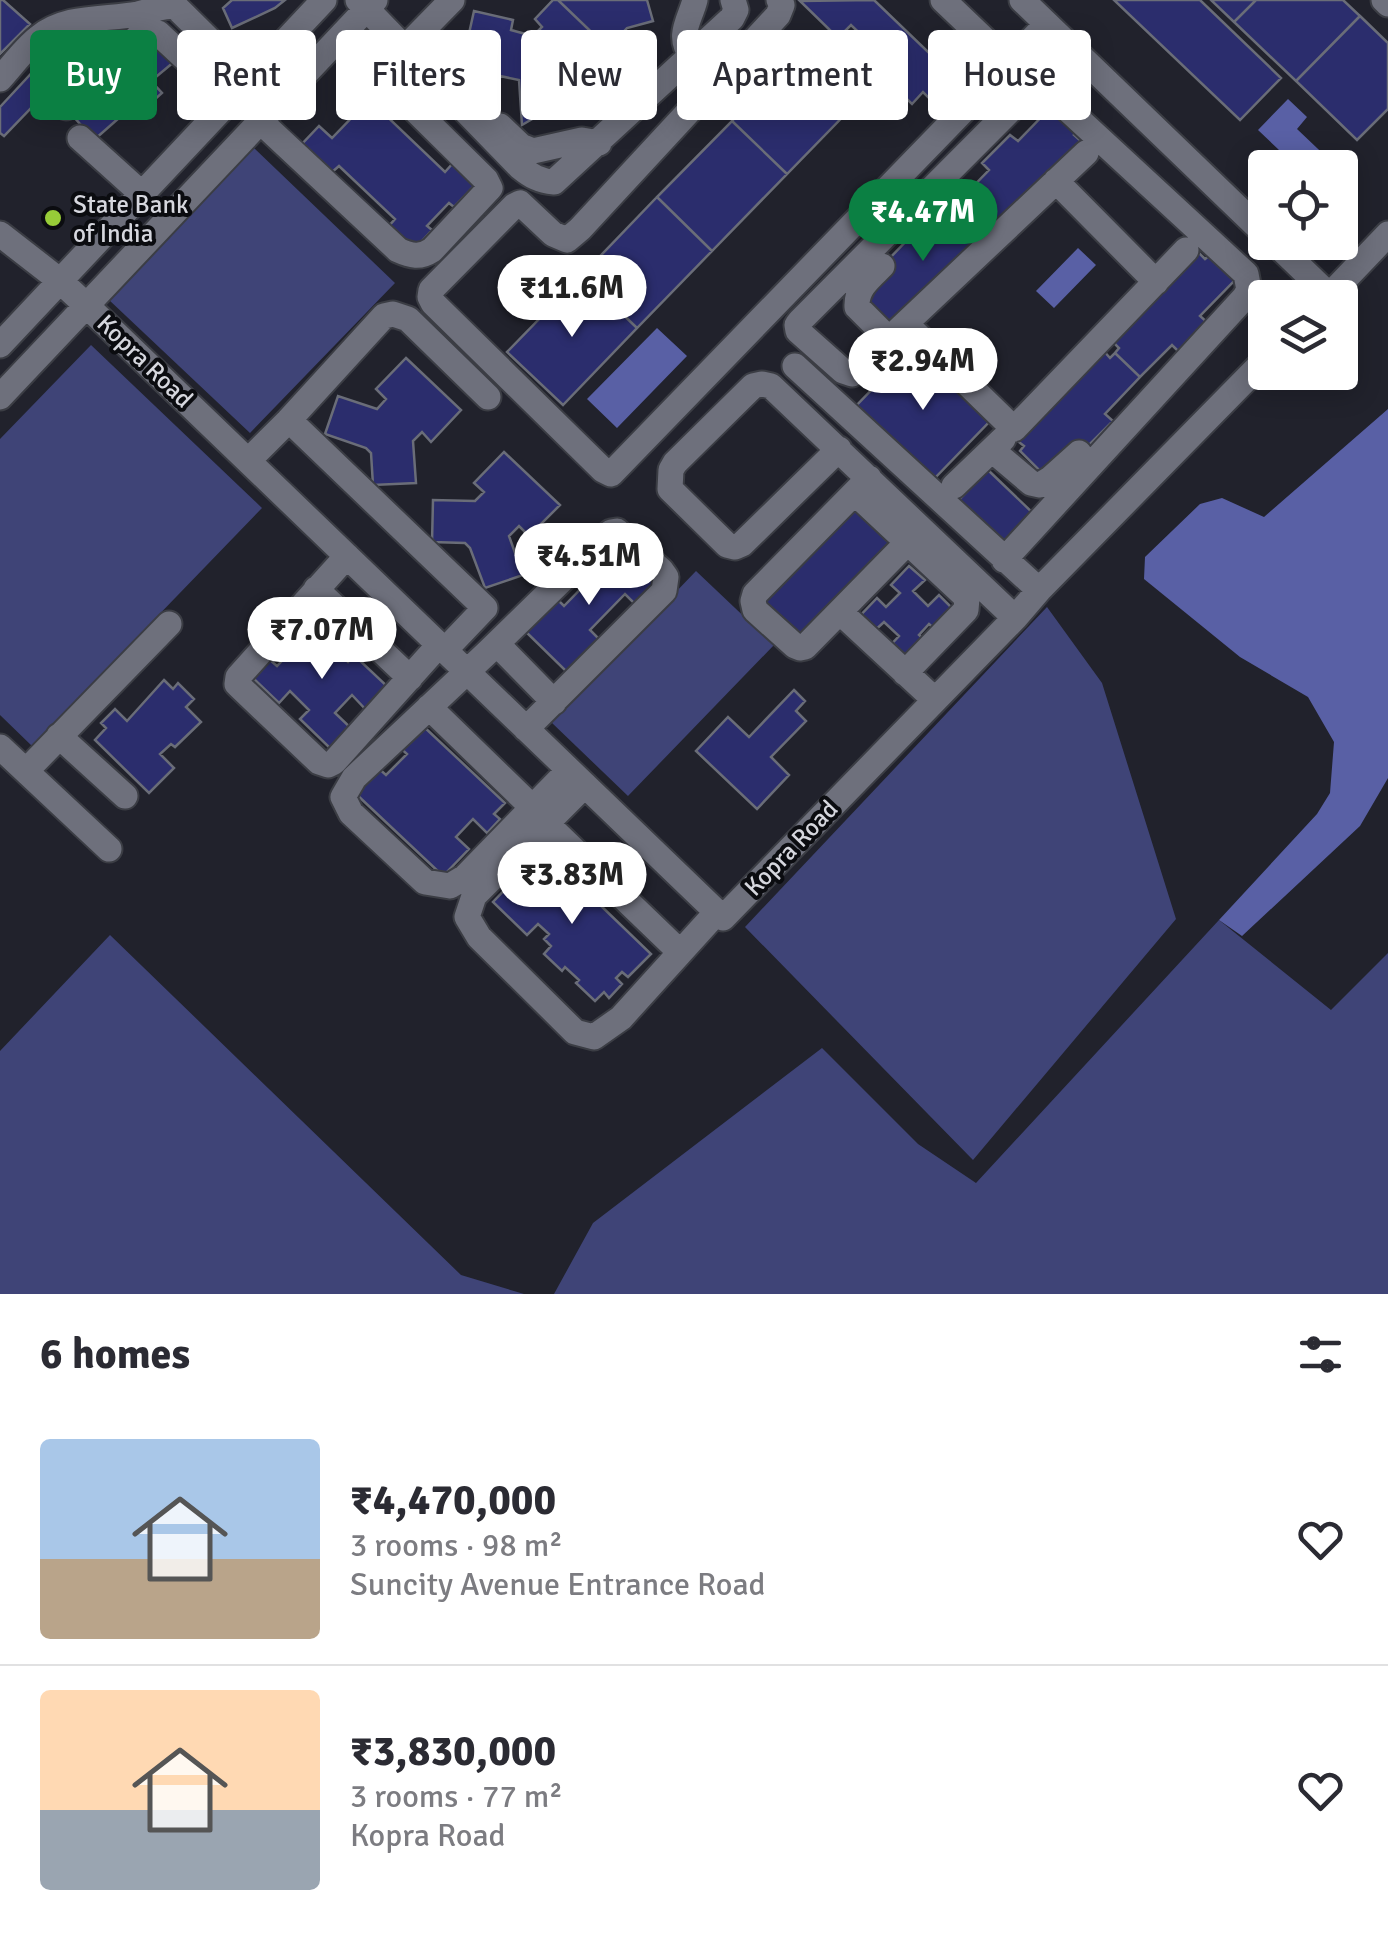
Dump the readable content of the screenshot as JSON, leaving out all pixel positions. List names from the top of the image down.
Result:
{
  "streets": {
    "street": ["Kopra Road"]
  },
  "places": ["State Bank of India"],
  "page": {
    "chip": [
      "Buy",
      "Rent",
      "Filters",
      "New",
      "Apartment",
      "House"
    ],
    "price": [
      "₹4.47M",
      "₹11.6M",
      "₹2.94M",
      "₹4.51M",
      "₹7.07M",
      "₹3.83M"
    ],
    "heading": "6 homes",
    "list": [
      {
        "name": "₹4,470,000",
        "note": "3 rooms · 98 m² · Suncity Avenue Entrance Road"
      },
      {
        "name": "₹3,830,000",
        "note": "3 rooms · 77 m² · Kopra Road"
      }
    ]
  }
}
